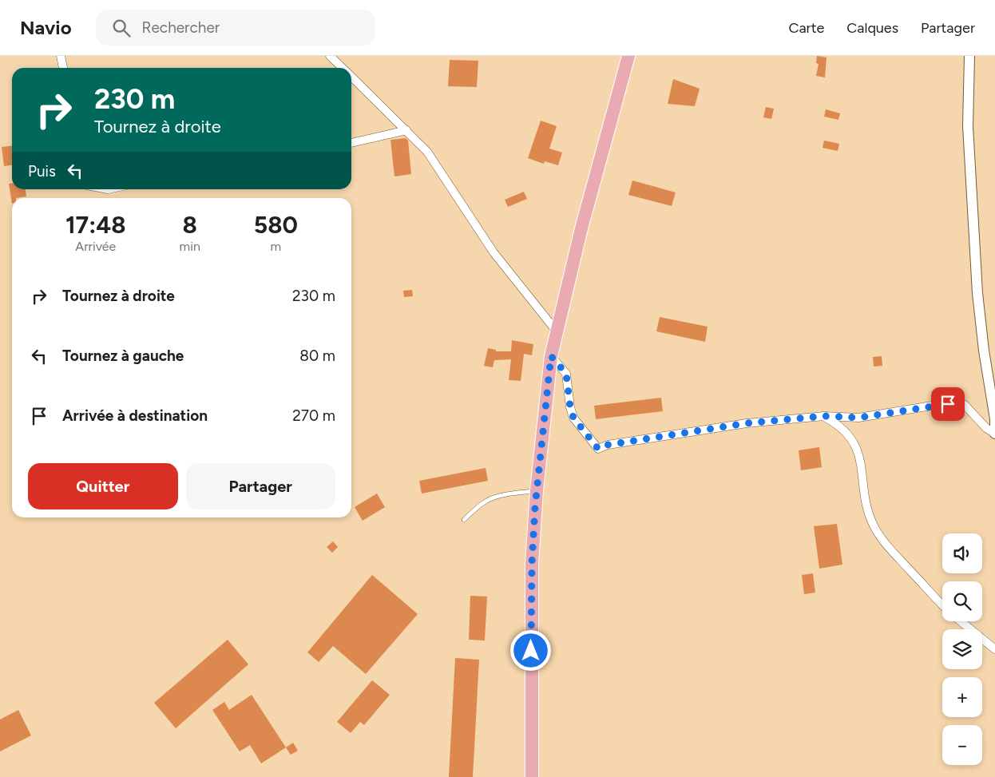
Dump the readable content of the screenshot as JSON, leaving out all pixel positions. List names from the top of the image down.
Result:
{
  "page": {
    "header": "Navio",
    "search": "Rechercher",
    "nav": ["Carte", "Calques", "Partager"],
    "turn": ["230 m", "Tournez à droite"],
    "then": "Puis",
    "eta": [
      "17:48",
      "Arrivée",
      "8",
      "min",
      "580",
      "m"
    ],
    "list": [
      {
        "name": "Tournez à droite",
        "value": "230 m"
      },
      {
        "name": "Tournez à gauche",
        "value": "80 m"
      },
      {
        "name": "Arrivée à destination",
        "value": "270 m"
      }
    ],
    "buttons": ["Quitter", "Partager"],
    "map_buttons": ["+", "−"]
  }
}
